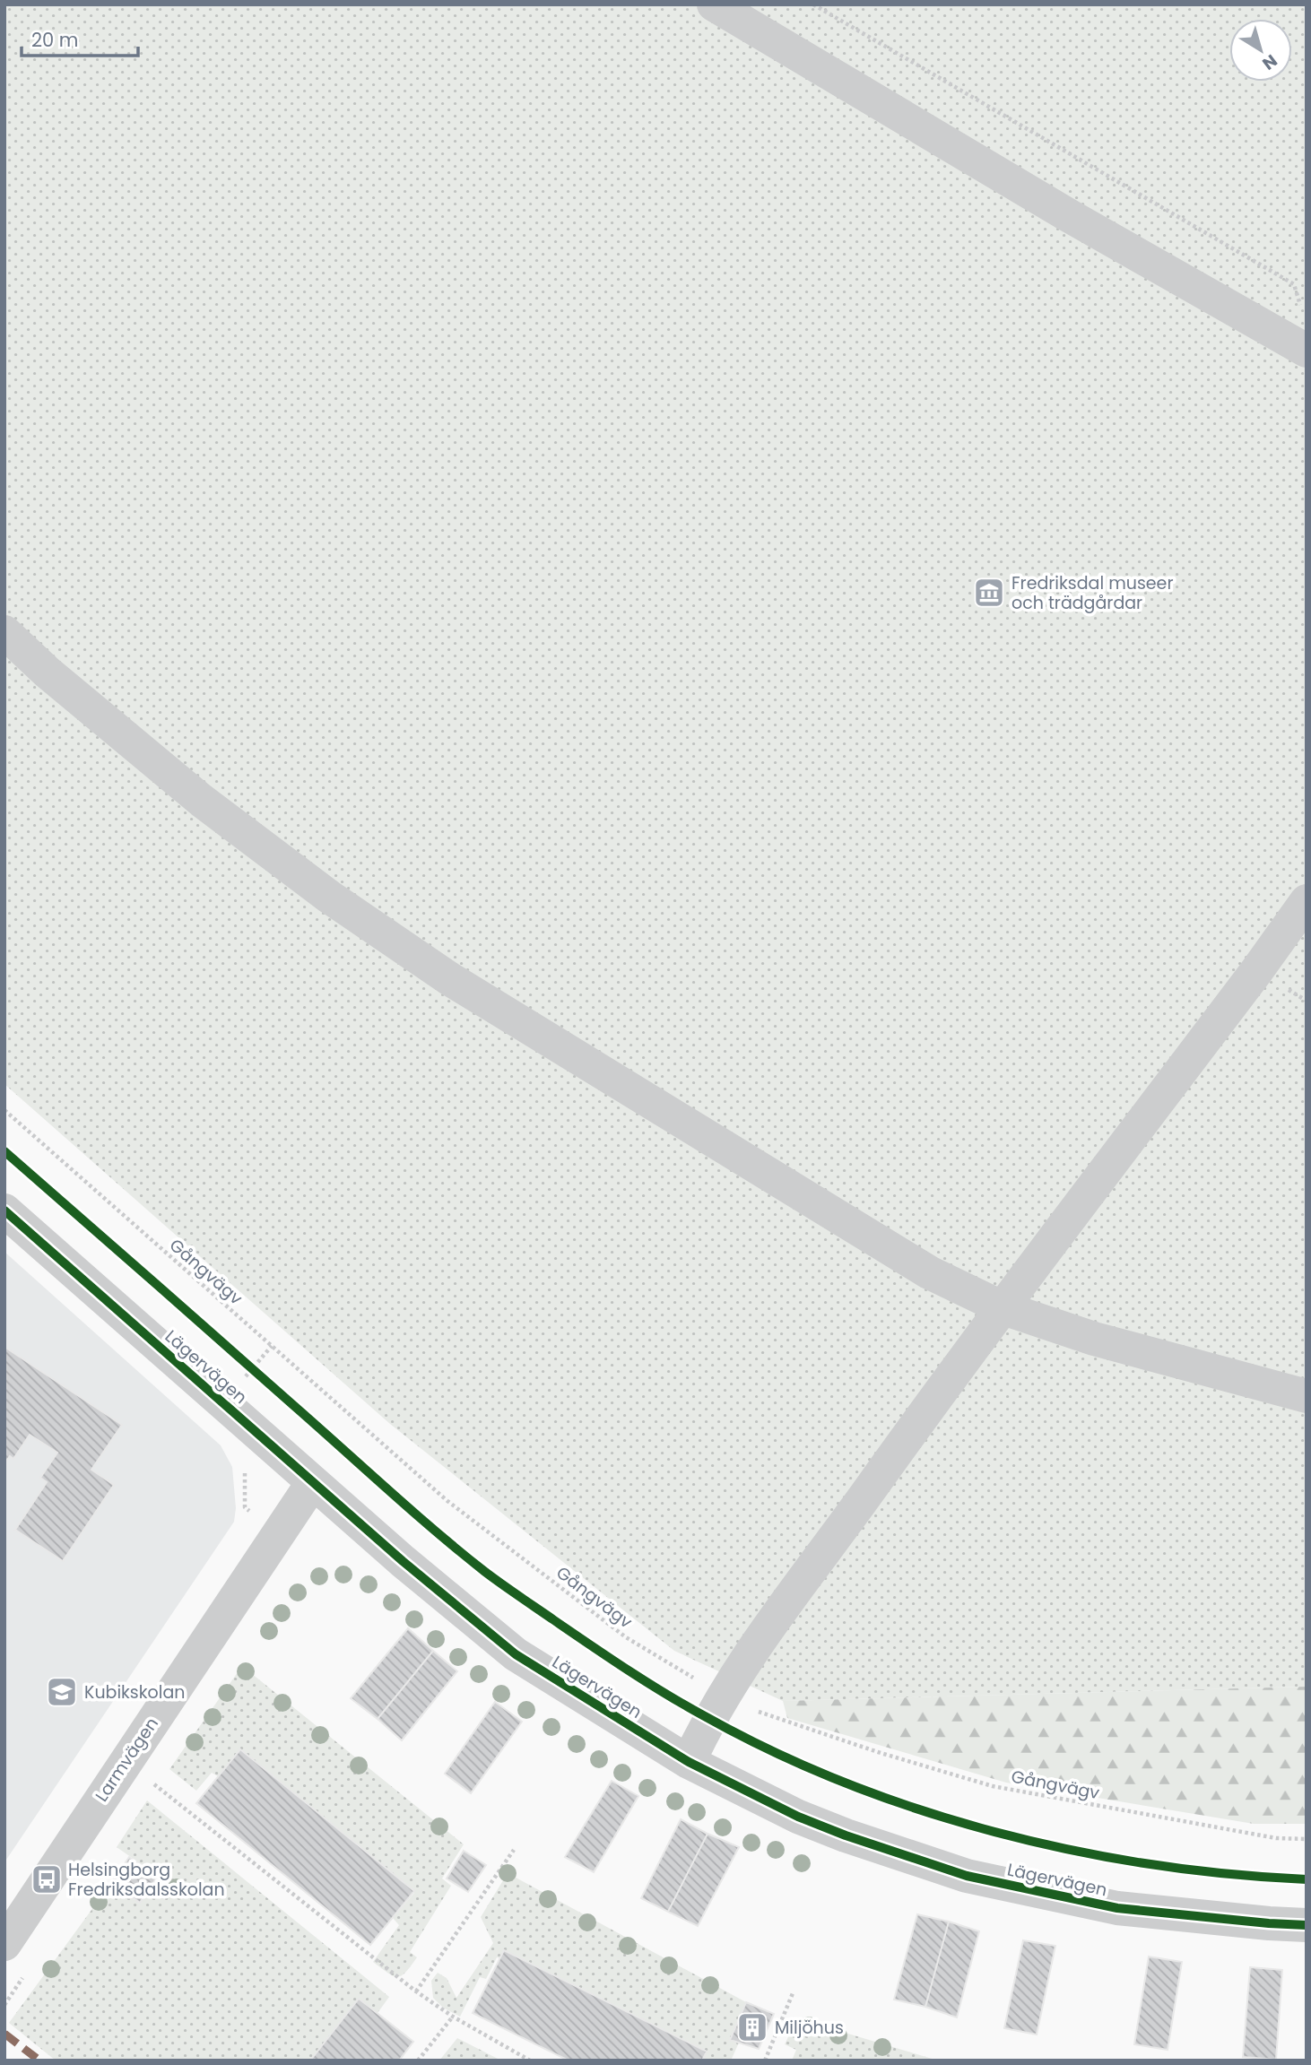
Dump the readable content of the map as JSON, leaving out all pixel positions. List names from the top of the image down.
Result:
{
  "streets": {
    "street": ["Lägervägen", "Larmvägen"],
    "path": ["Gångvägv"]
  },
  "crossings": [
    ["Lägervägen", "Larmvägen"]
  ],
  "places": {
    "museum": ["Fredriksdal museer och trädgårdar"],
    "school or university": ["Kubikskolan"],
    "bus stop": ["Helsingborg Fredriksdalsskolan"],
    "building": ["Miljöhus"]
  },
  "scale_bar": "20 m",
  "north": "bottom right"
}
